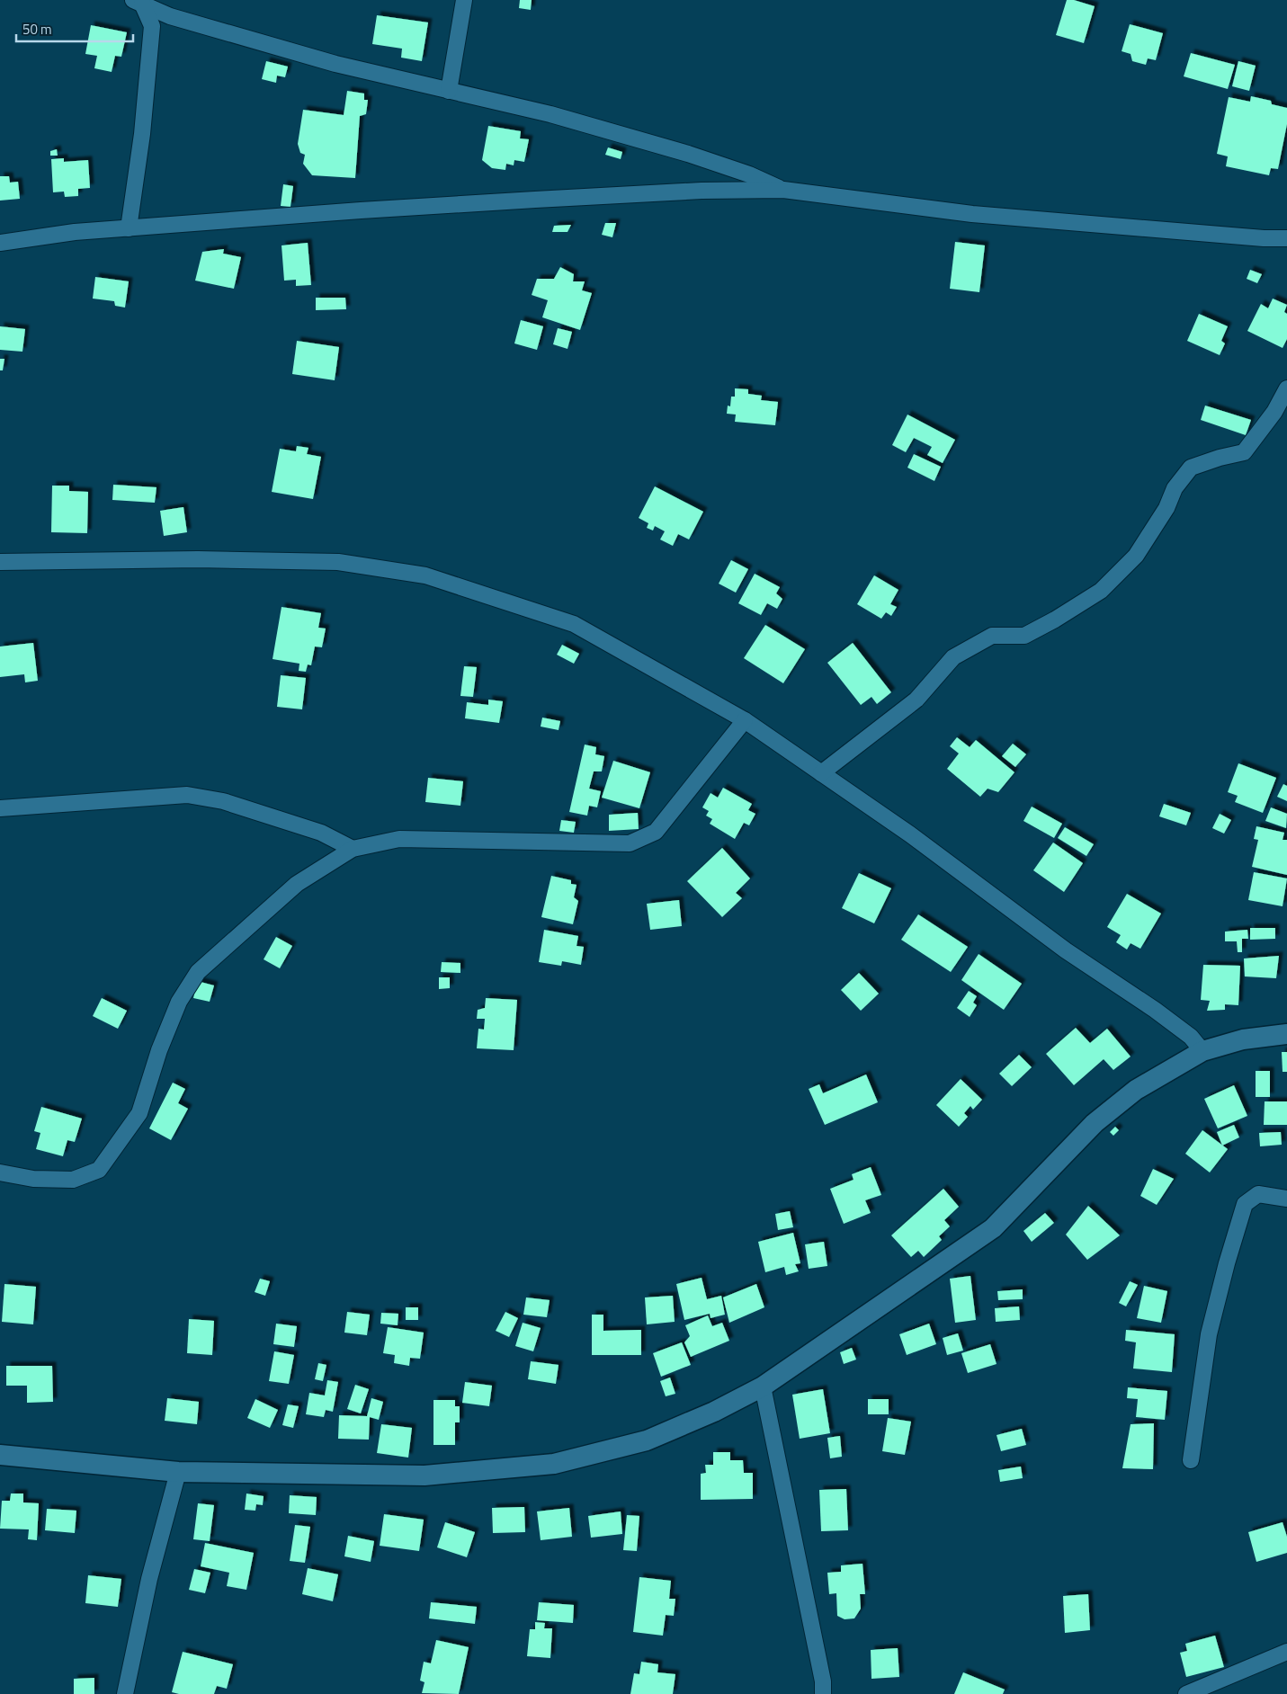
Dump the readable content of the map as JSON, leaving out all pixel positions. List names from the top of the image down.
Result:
{
  "scale_bar": "50 m"
}
